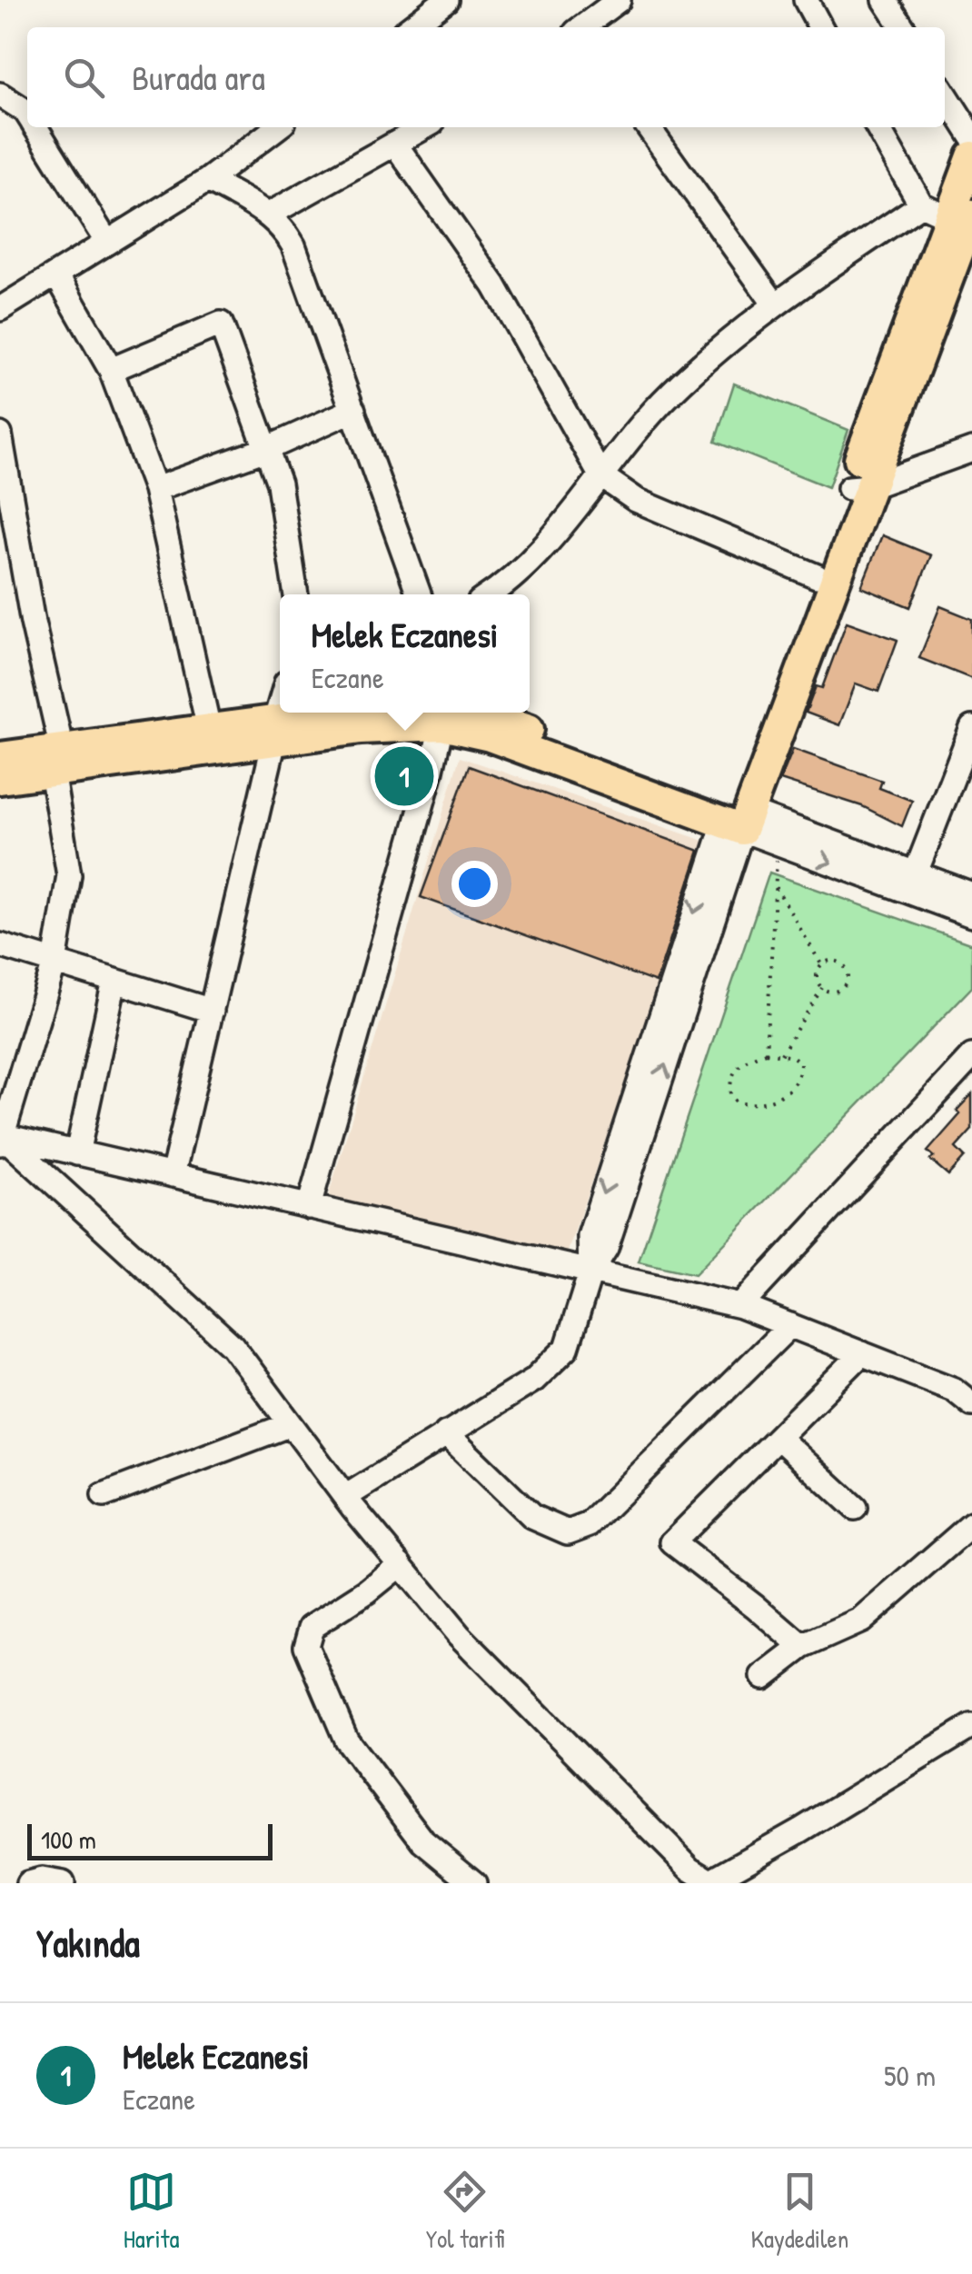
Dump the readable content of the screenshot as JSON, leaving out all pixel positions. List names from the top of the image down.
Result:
{
  "scale_bar": "100 m",
  "page": {
    "search": "Burada ara",
    "popup": ["Melek Eczanesi", "Eczane"],
    "pins": "1",
    "scale": "100 m",
    "heading": "Yakında",
    "list": [
      {
        "mark": "1",
        "name": "Melek Eczanesi",
        "note": "Eczane",
        "value": "50 m"
      }
    ],
    "nav": ["Harita", "Yol tarifi", "Kaydedilen"]
  }
}
